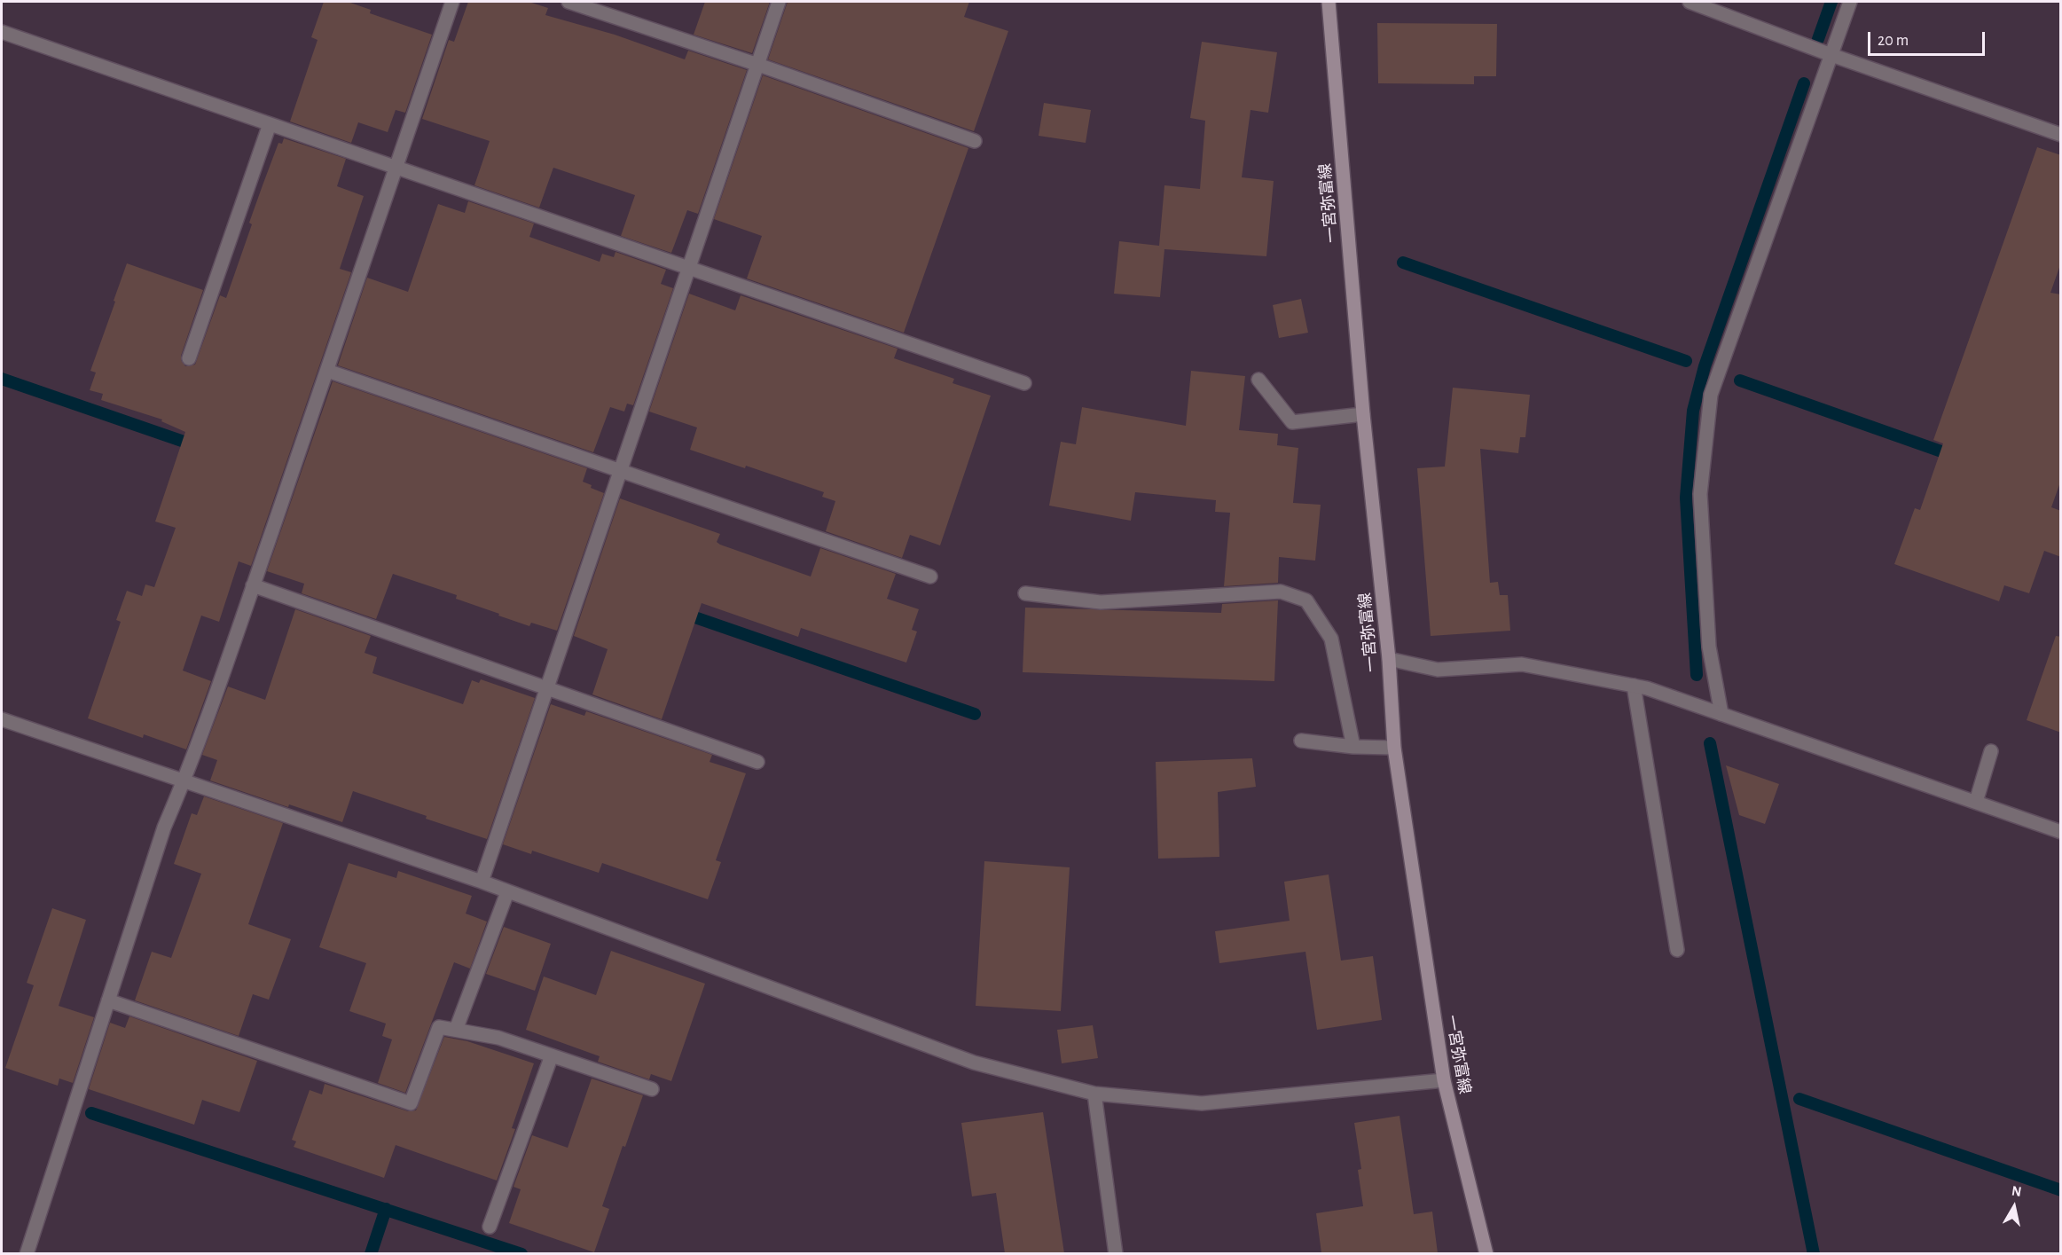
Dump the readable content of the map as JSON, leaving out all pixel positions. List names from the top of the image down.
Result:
{
  "streets": {
    "main road": ["一宮弥富線"]
  },
  "scale_bar": "20 m",
  "north": "top"
}
